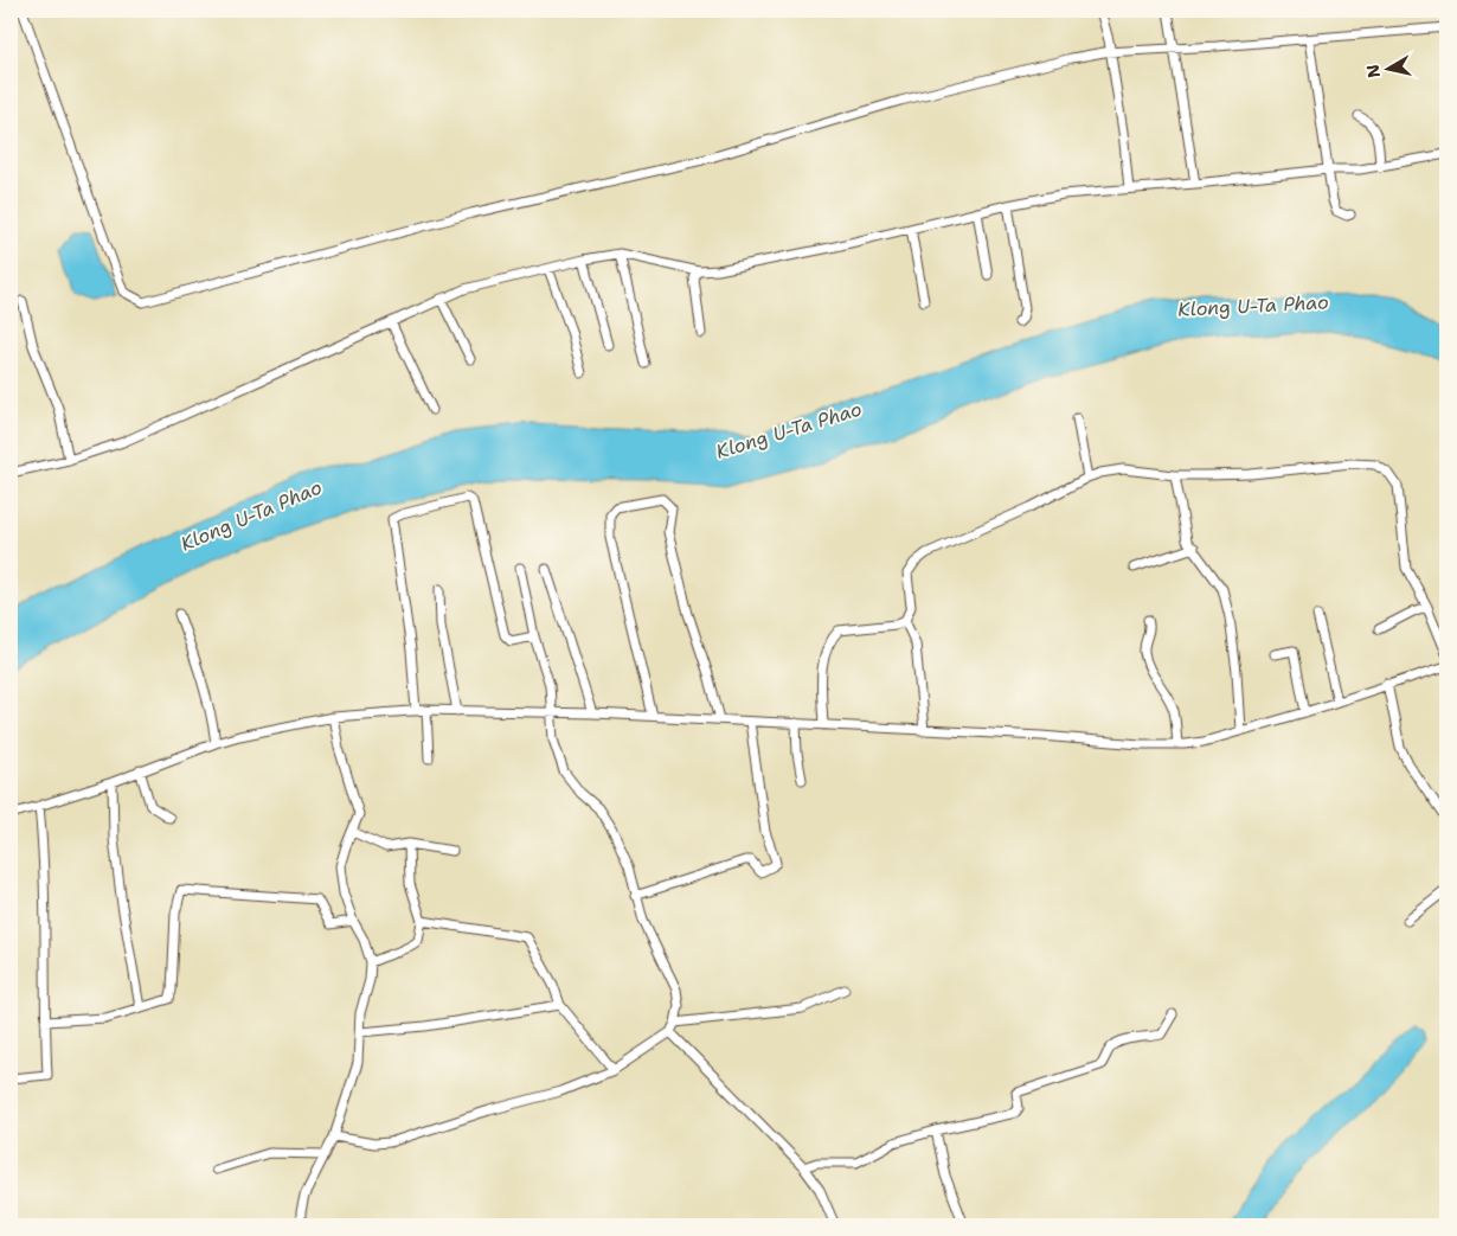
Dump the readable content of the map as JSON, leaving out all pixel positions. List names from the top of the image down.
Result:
{
  "water": ["Klong U-Ta Phao"],
  "north": "left"
}
